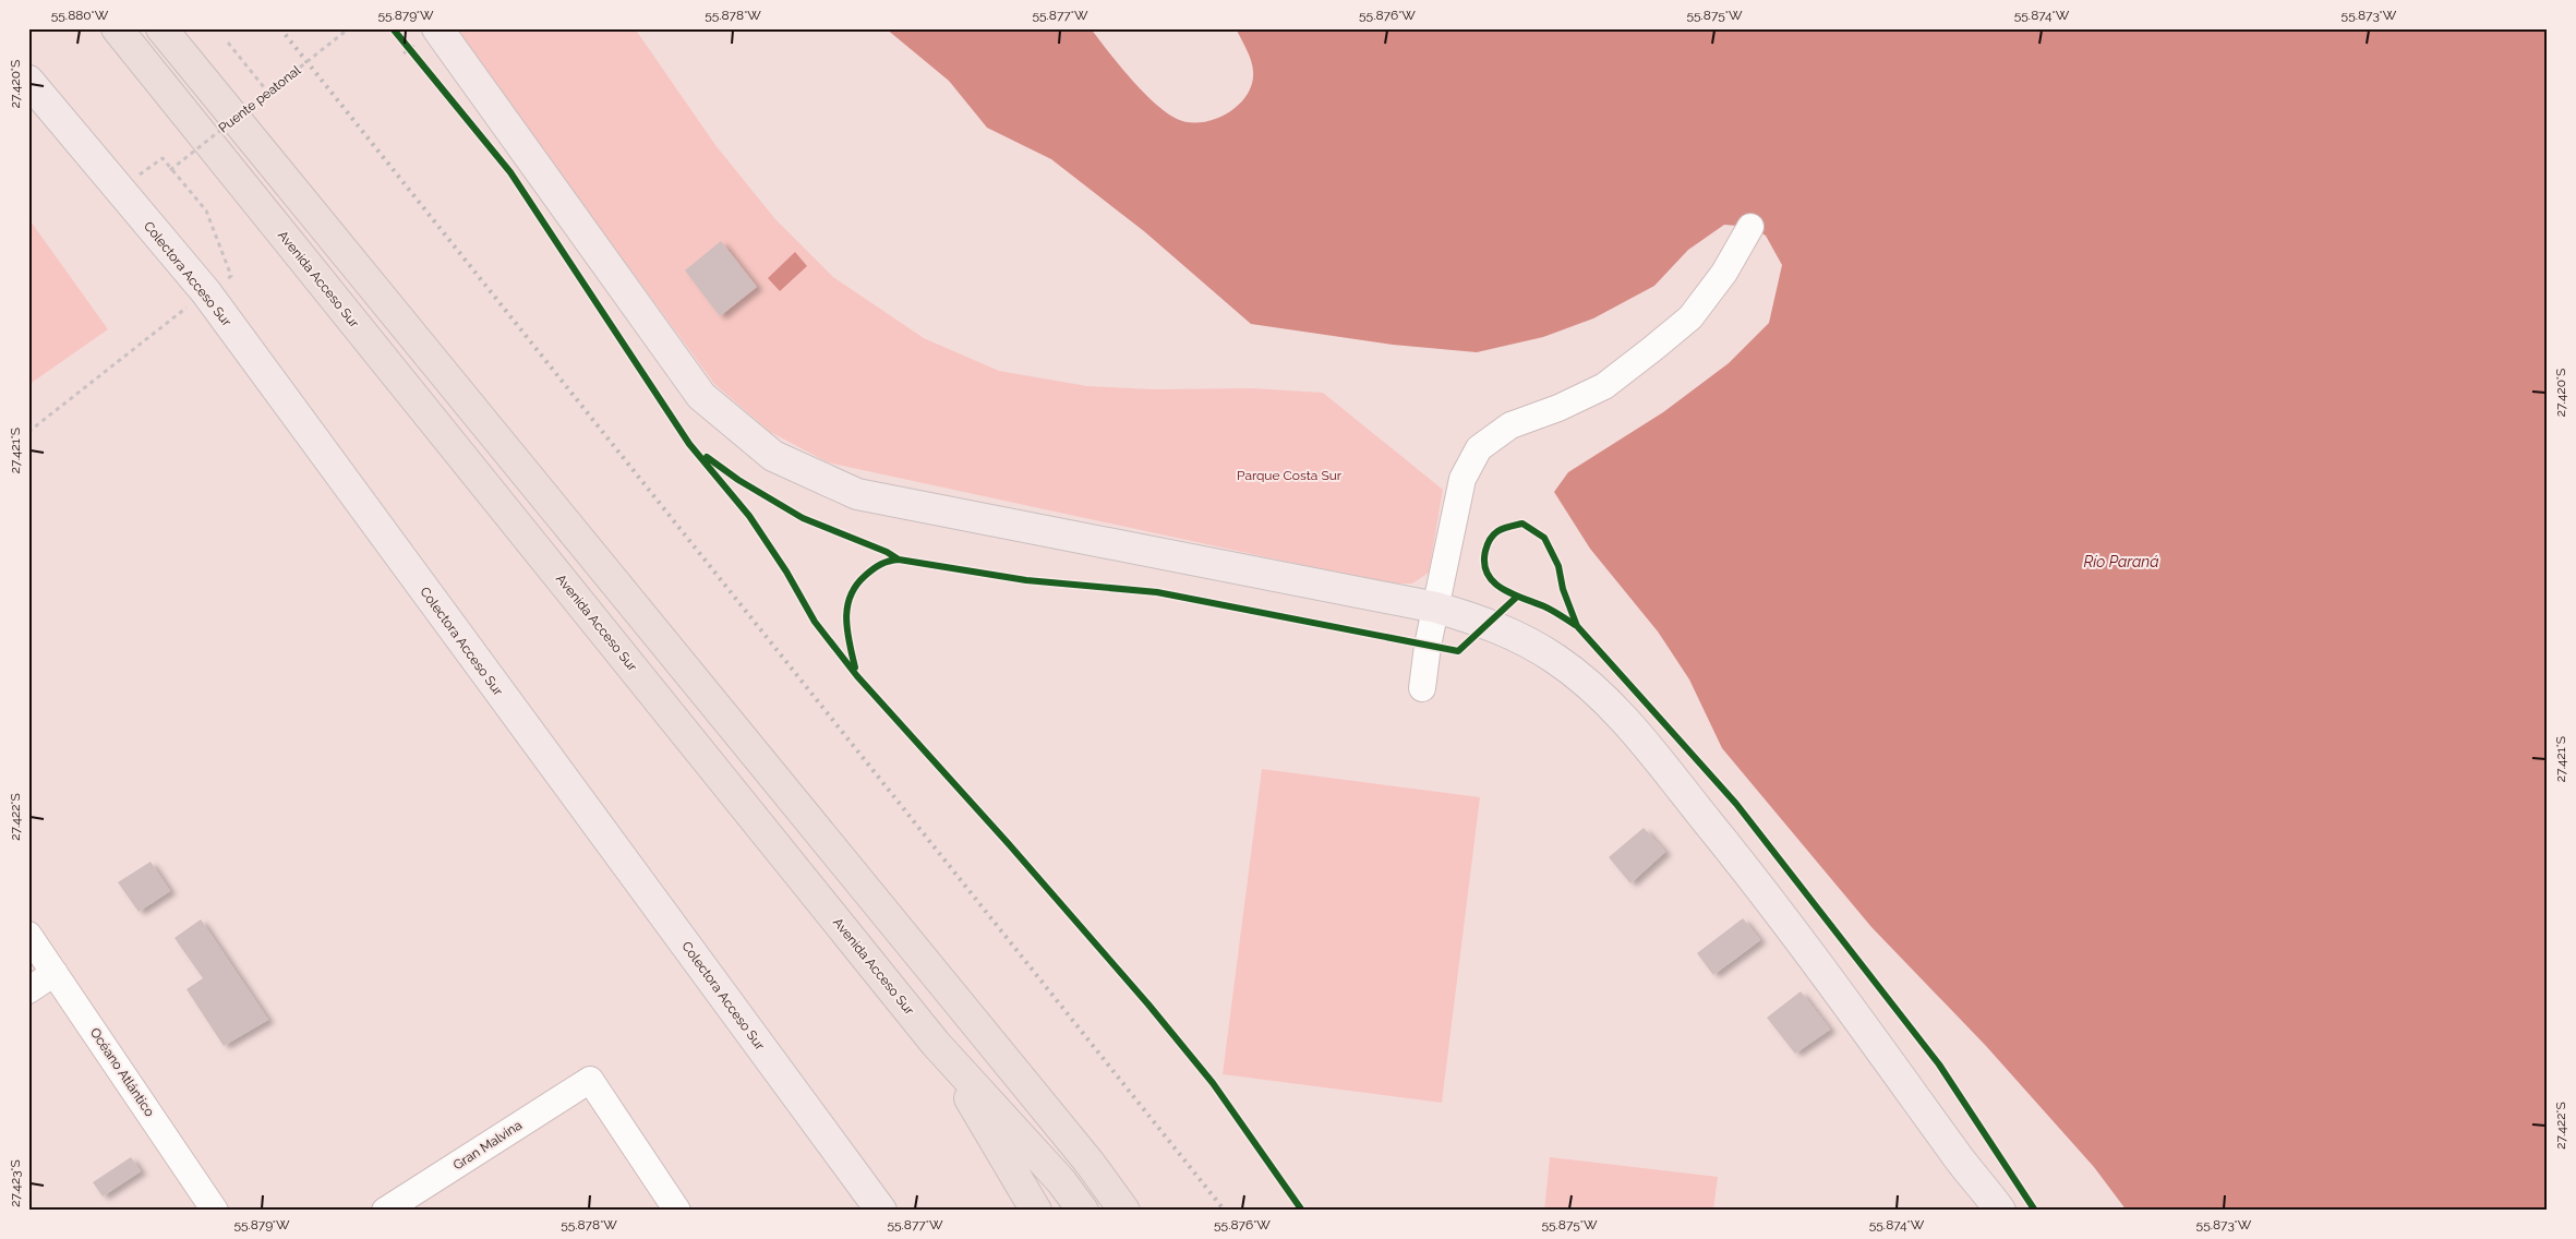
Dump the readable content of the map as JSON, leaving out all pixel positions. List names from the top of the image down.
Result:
{
  "streets": {
    "highway": ["Avenida Acceso Sur"],
    "main road": ["Colectora Acceso Sur"],
    "street": ["Océano Atlántico", "Gran Malvina"],
    "path": ["Puente peatonal"]
  },
  "water": ["Río Paraná"],
  "parks": ["Parque Costa Sur"],
  "coordinates": [
    "55.880°W",
    "55.879°W",
    "55.878°W",
    "55.877°W",
    "55.876°W",
    "55.875°W",
    "55.874°W",
    "55.873°W",
    "27.420°S",
    "27.421°S",
    "27.422°S",
    "27.423°S"
  ]
}
